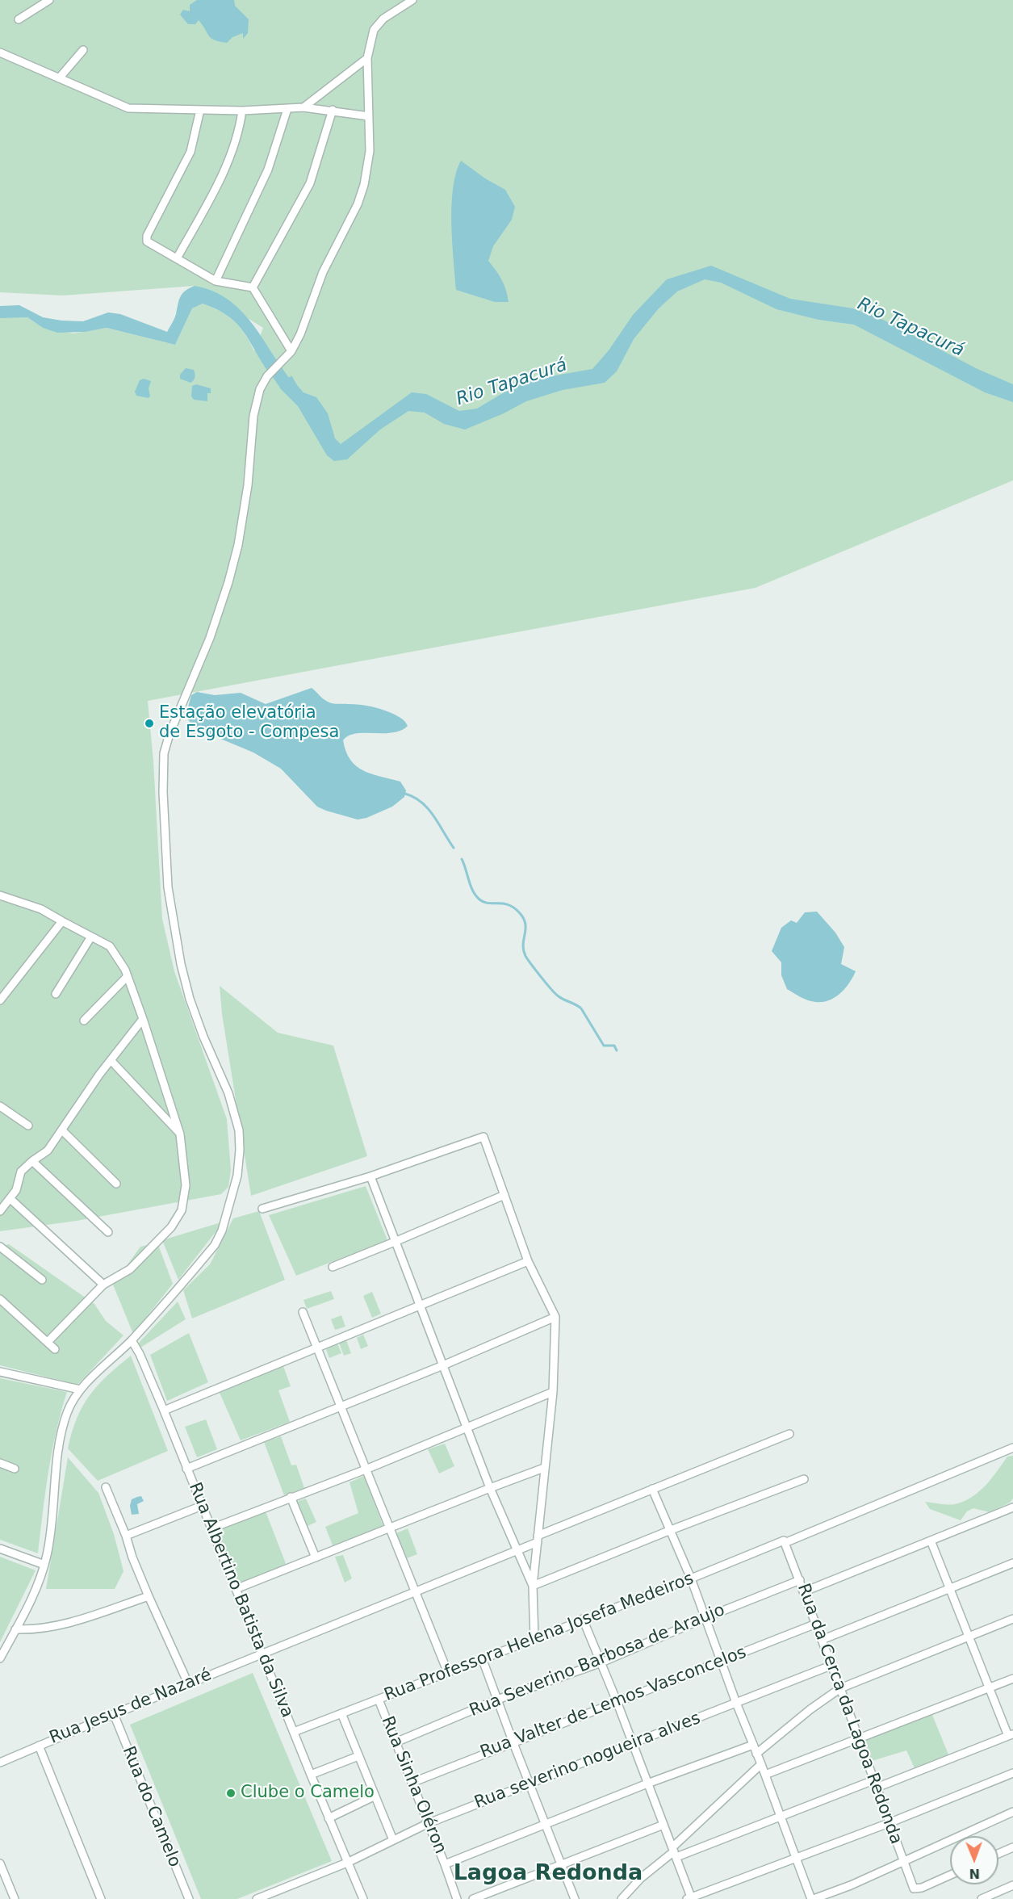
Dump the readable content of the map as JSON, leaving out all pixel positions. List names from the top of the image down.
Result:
{
  "streets": {
    "street": [
      "Rua Albertino Batista da Silva",
      "Rua Professora Helena Josefa Medeiros",
      "Rua Severino Barbosa de Araujo",
      "Rua Valter de Lemos Vasconcelos",
      "Rua Jesus de Nazaré",
      "Rua da Cerca da Lagoa Redonda",
      "Rua severino nogueira alves",
      "Rua Sinha Oléron",
      "Rua do Camelo"
    ]
  },
  "crossings": [
    ["Rua Albertino Batista da Silva", "Rua Professora Helena Josefa Medeiros"],
    ["Rua Albertino Batista da Silva", "Rua Jesus de Nazaré"],
    ["Rua Albertino Batista da Silva", "Rua severino nogueira alves"],
    ["Rua Professora Helena Josefa Medeiros", "Rua da Cerca da Lagoa Redonda"],
    ["Rua Professora Helena Josefa Medeiros", "Rua Sinha Oléron"],
    ["Rua Severino Barbosa de Araujo", "Rua da Cerca da Lagoa Redonda"],
    ["Rua Severino Barbosa de Araujo", "Rua Sinha Oléron"],
    ["Rua Valter de Lemos Vasconcelos", "Rua da Cerca da Lagoa Redonda"],
    ["Rua Valter de Lemos Vasconcelos", "Rua Sinha Oléron"],
    ["Rua Jesus de Nazaré", "Rua do Camelo"],
    ["Rua da Cerca da Lagoa Redonda", "Rua severino nogueira alves"],
    ["Rua severino nogueira alves", "Rua Sinha Oléron"]
  ],
  "districts": ["Lagoa Redonda"],
  "water": ["Rio Tapacurá"],
  "places": ["Estação elevatória de Esgoto - Compesa", "Clube o Camelo"],
  "north": "bottom"
}
